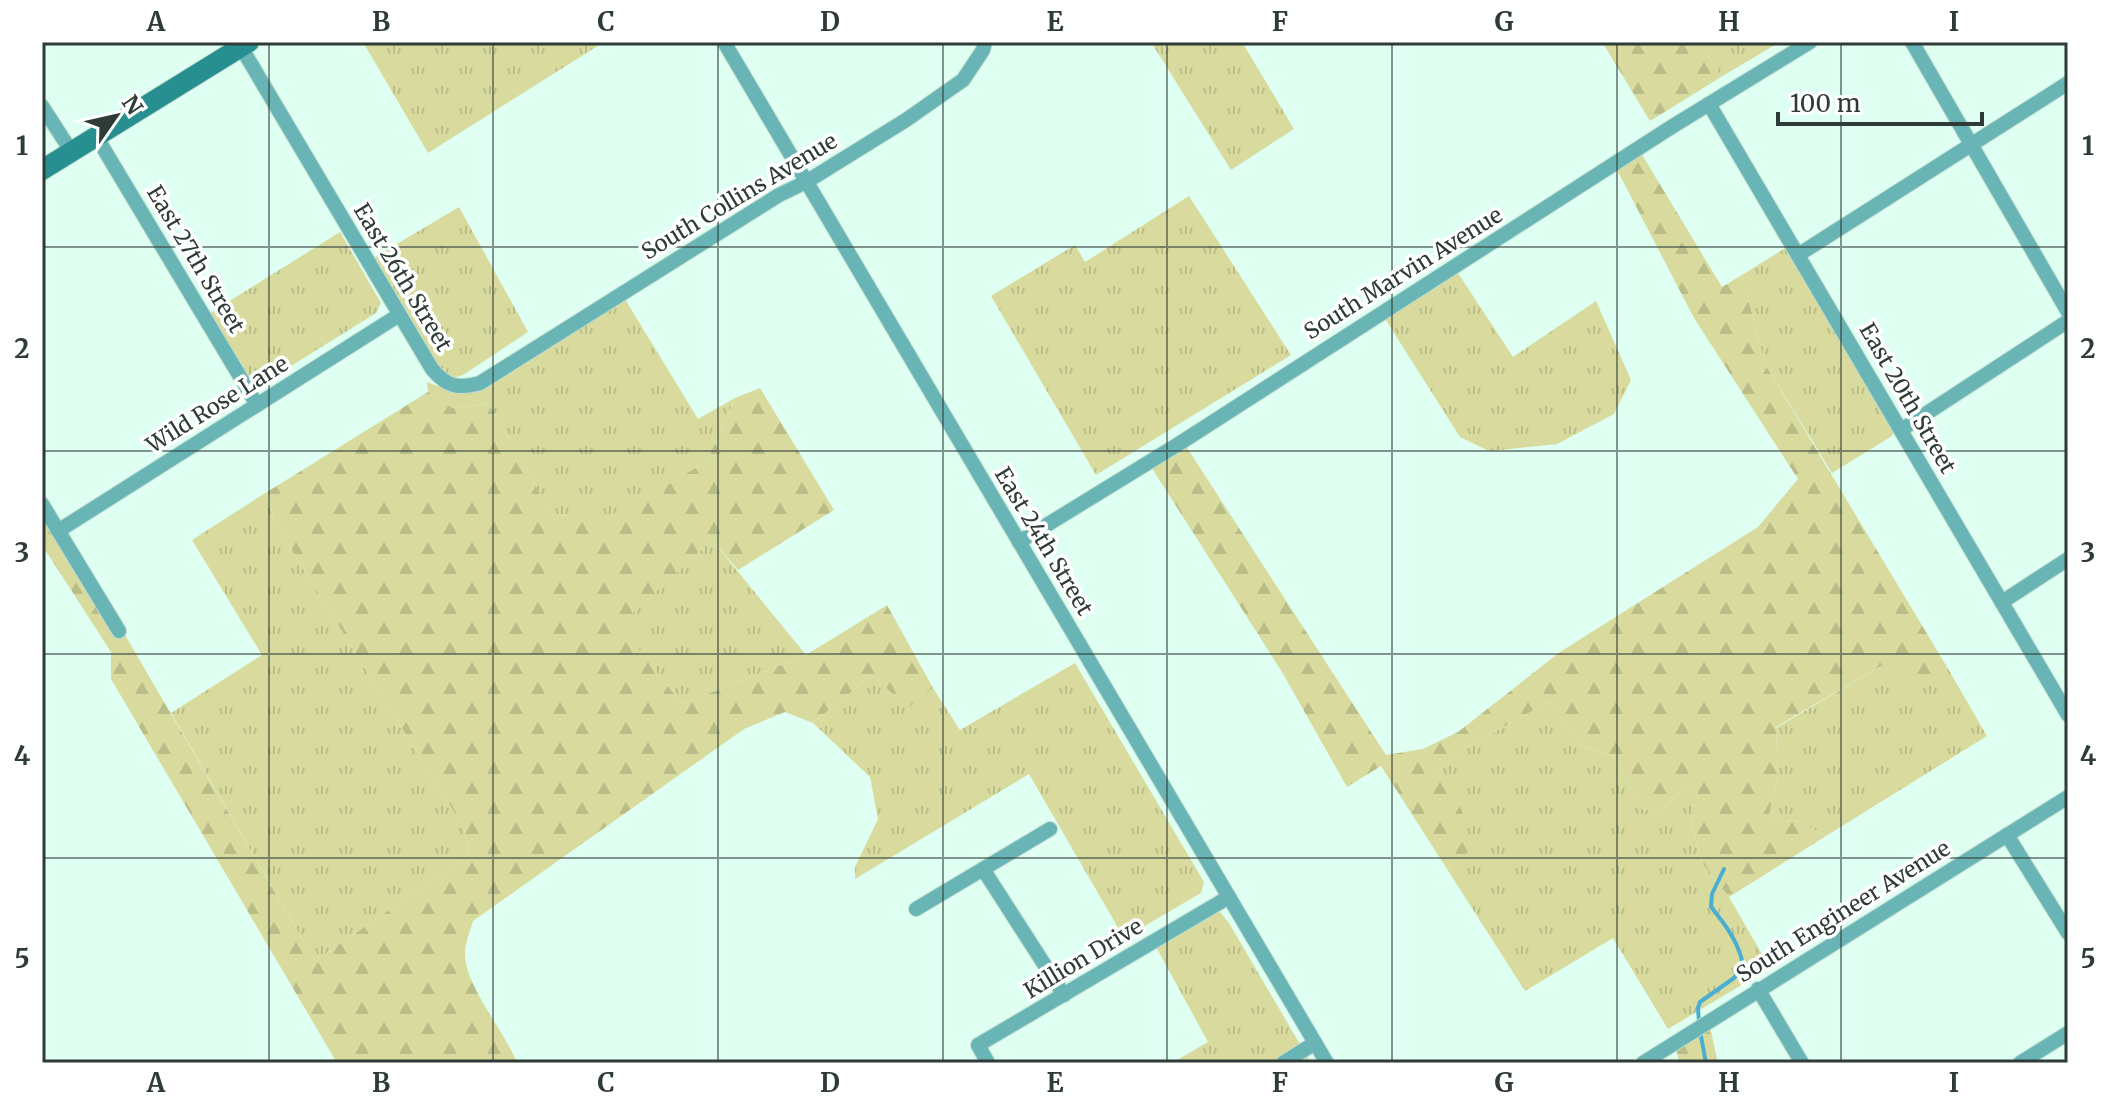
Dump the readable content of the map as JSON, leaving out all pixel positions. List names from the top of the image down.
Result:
{
  "streets": {
    "street": [
      "South Collins Avenue",
      "East 27th Street",
      "South Marvin Avenue",
      "East 26th Street",
      "East 20th Street",
      "Wild Rose Lane",
      "East 24th Street",
      "South Engineer Avenue",
      "Killion Drive"
    ]
  },
  "crossings": [
    ["South Collins Avenue", "East 26th Street"],
    ["South Collins Avenue", "East 24th Street"],
    ["East 27th Street", "Wild Rose Lane"],
    ["South Marvin Avenue", "East 20th Street"],
    ["South Marvin Avenue", "East 24th Street"],
    ["East 26th Street", "Wild Rose Lane"],
    ["East 24th Street", "Killion Drive"]
  ],
  "scale_bar": "100 m",
  "north": "top right",
  "grid": {
    "columns": [
      "A",
      "B",
      "C",
      "D",
      "E",
      "F",
      "G",
      "H",
      "I"
    ],
    "rows": [
      "1",
      "2",
      "3",
      "4",
      "5"
    ]
  }
}
